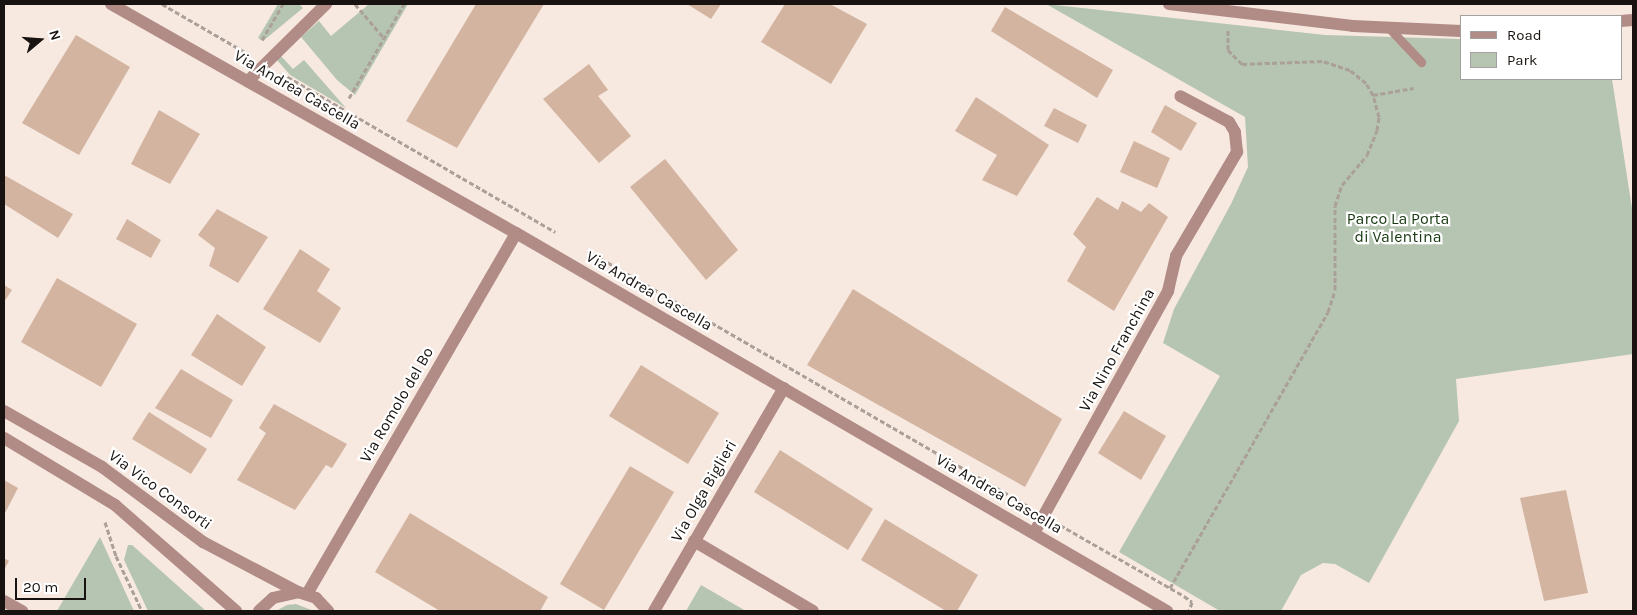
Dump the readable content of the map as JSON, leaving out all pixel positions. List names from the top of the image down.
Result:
{
  "streets": {
    "street": [
      "Via Andrea Cascella",
      "Via Nino Franchina",
      "Via Romolo del Bo",
      "Via Vico Consorti",
      "Via Olga Biglieri"
    ]
  },
  "crossings": [
    ["Via Andrea Cascella", "Via Nino Franchina"],
    ["Via Andrea Cascella", "Via Romolo del Bo"],
    ["Via Andrea Cascella", "Via Olga Biglieri"],
    ["Via Romolo del Bo", "Via Vico Consorti"]
  ],
  "parks": ["Parco La Porta di Valentina"],
  "legend": ["Road", "Park"],
  "scale_bar": "20 m",
  "north": "right"
}
